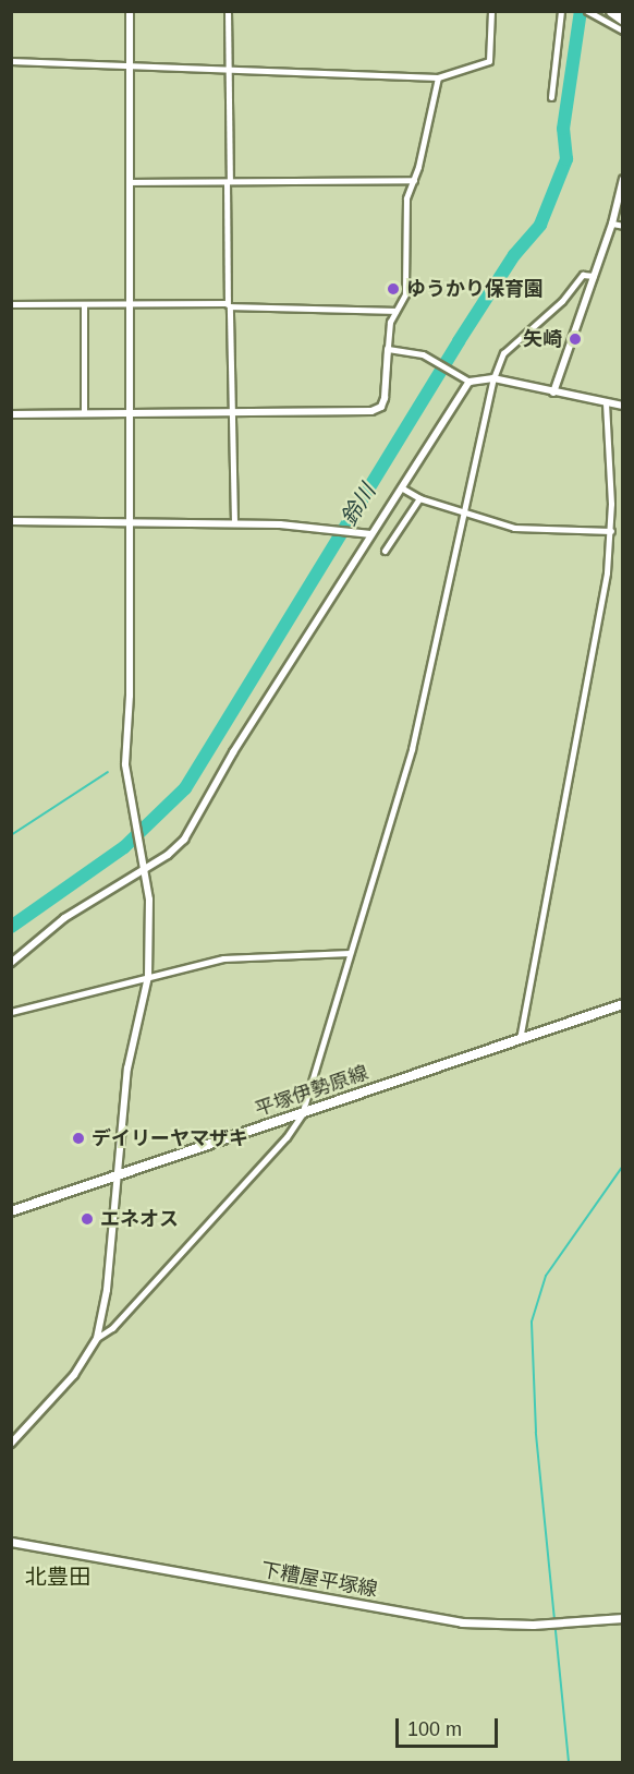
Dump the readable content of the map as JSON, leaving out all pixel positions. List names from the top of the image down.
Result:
{
  "streets": {
    "main road": ["平塚伊勢原線", "下糟屋平塚線"]
  },
  "districts": ["北豊田"],
  "water": ["鈴川"],
  "places": [
    "ゆうかり保育園",
    "矢崎",
    "デイリーヤマザキ",
    "エネオス"
  ],
  "scale_bar": "100 m"
}
